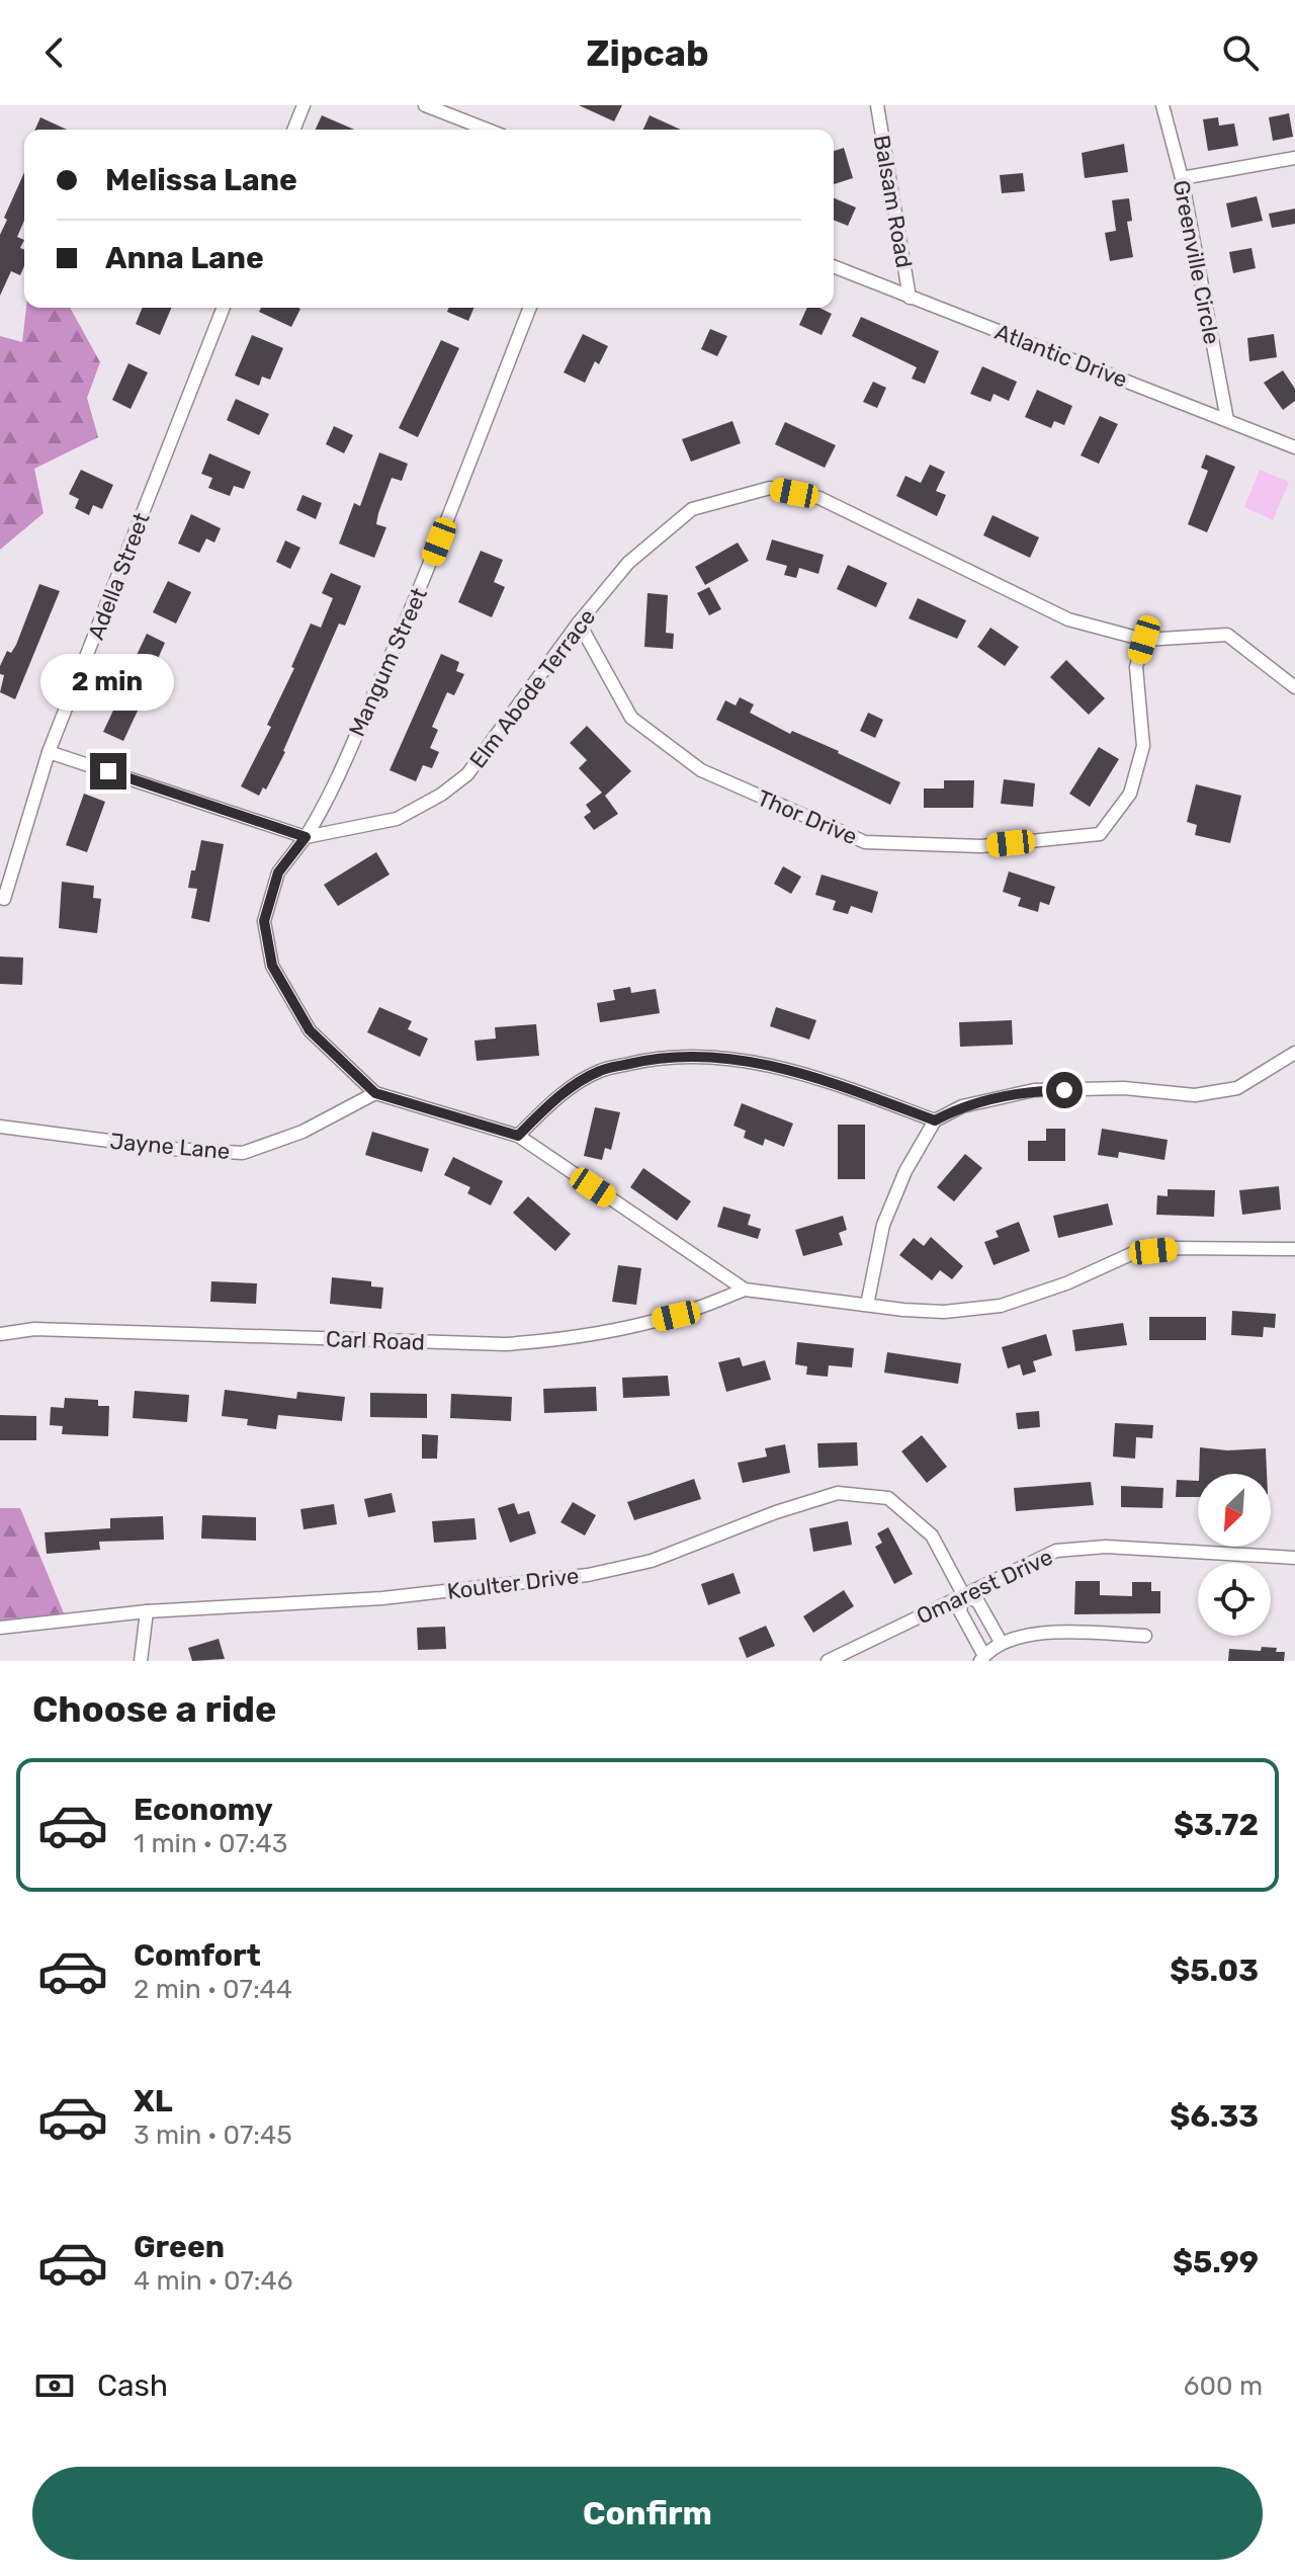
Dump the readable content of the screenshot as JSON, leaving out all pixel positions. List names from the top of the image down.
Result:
{
  "streets": {
    "street": [
      "Balsam Road",
      "Greenville Circle",
      "Atlantic Drive",
      "Adella Street",
      "Mangum Street",
      "Elm Abode Terrace",
      "Thor Drive",
      "Jayne Lane",
      "Carl Road",
      "Koulter Drive",
      "Omarest Drive"
    ]
  },
  "crossings": [
    ["Balsam Road", "Atlantic Drive"],
    ["Greenville Circle", "Atlantic Drive"],
    ["Mangum Street", "Elm Abode Terrace"],
    ["Elm Abode Terrace", "Thor Drive"],
    ["Koulter Drive", "Omarest Drive"]
  ],
  "north": "bottom left",
  "page": {
    "header": "Zipcab",
    "banner": ["Melissa Lane", "Anna Lane"],
    "bubble": "2 min",
    "heading": "Choose a ride",
    "list": [
      {
        "name": "Economy",
        "note": "1 min · 07:43",
        "value": "$3.72"
      },
      {
        "name": "Comfort",
        "note": "2 min · 07:44",
        "value": "$5.03"
      },
      {
        "name": "XL",
        "note": "3 min · 07:45",
        "value": "$6.33"
      },
      {
        "name": "Green",
        "note": "4 min · 07:46",
        "value": "$5.99"
      }
    ],
    "pay": ["Cash", "600 m"],
    "buttons": "Confirm"
  }
}
